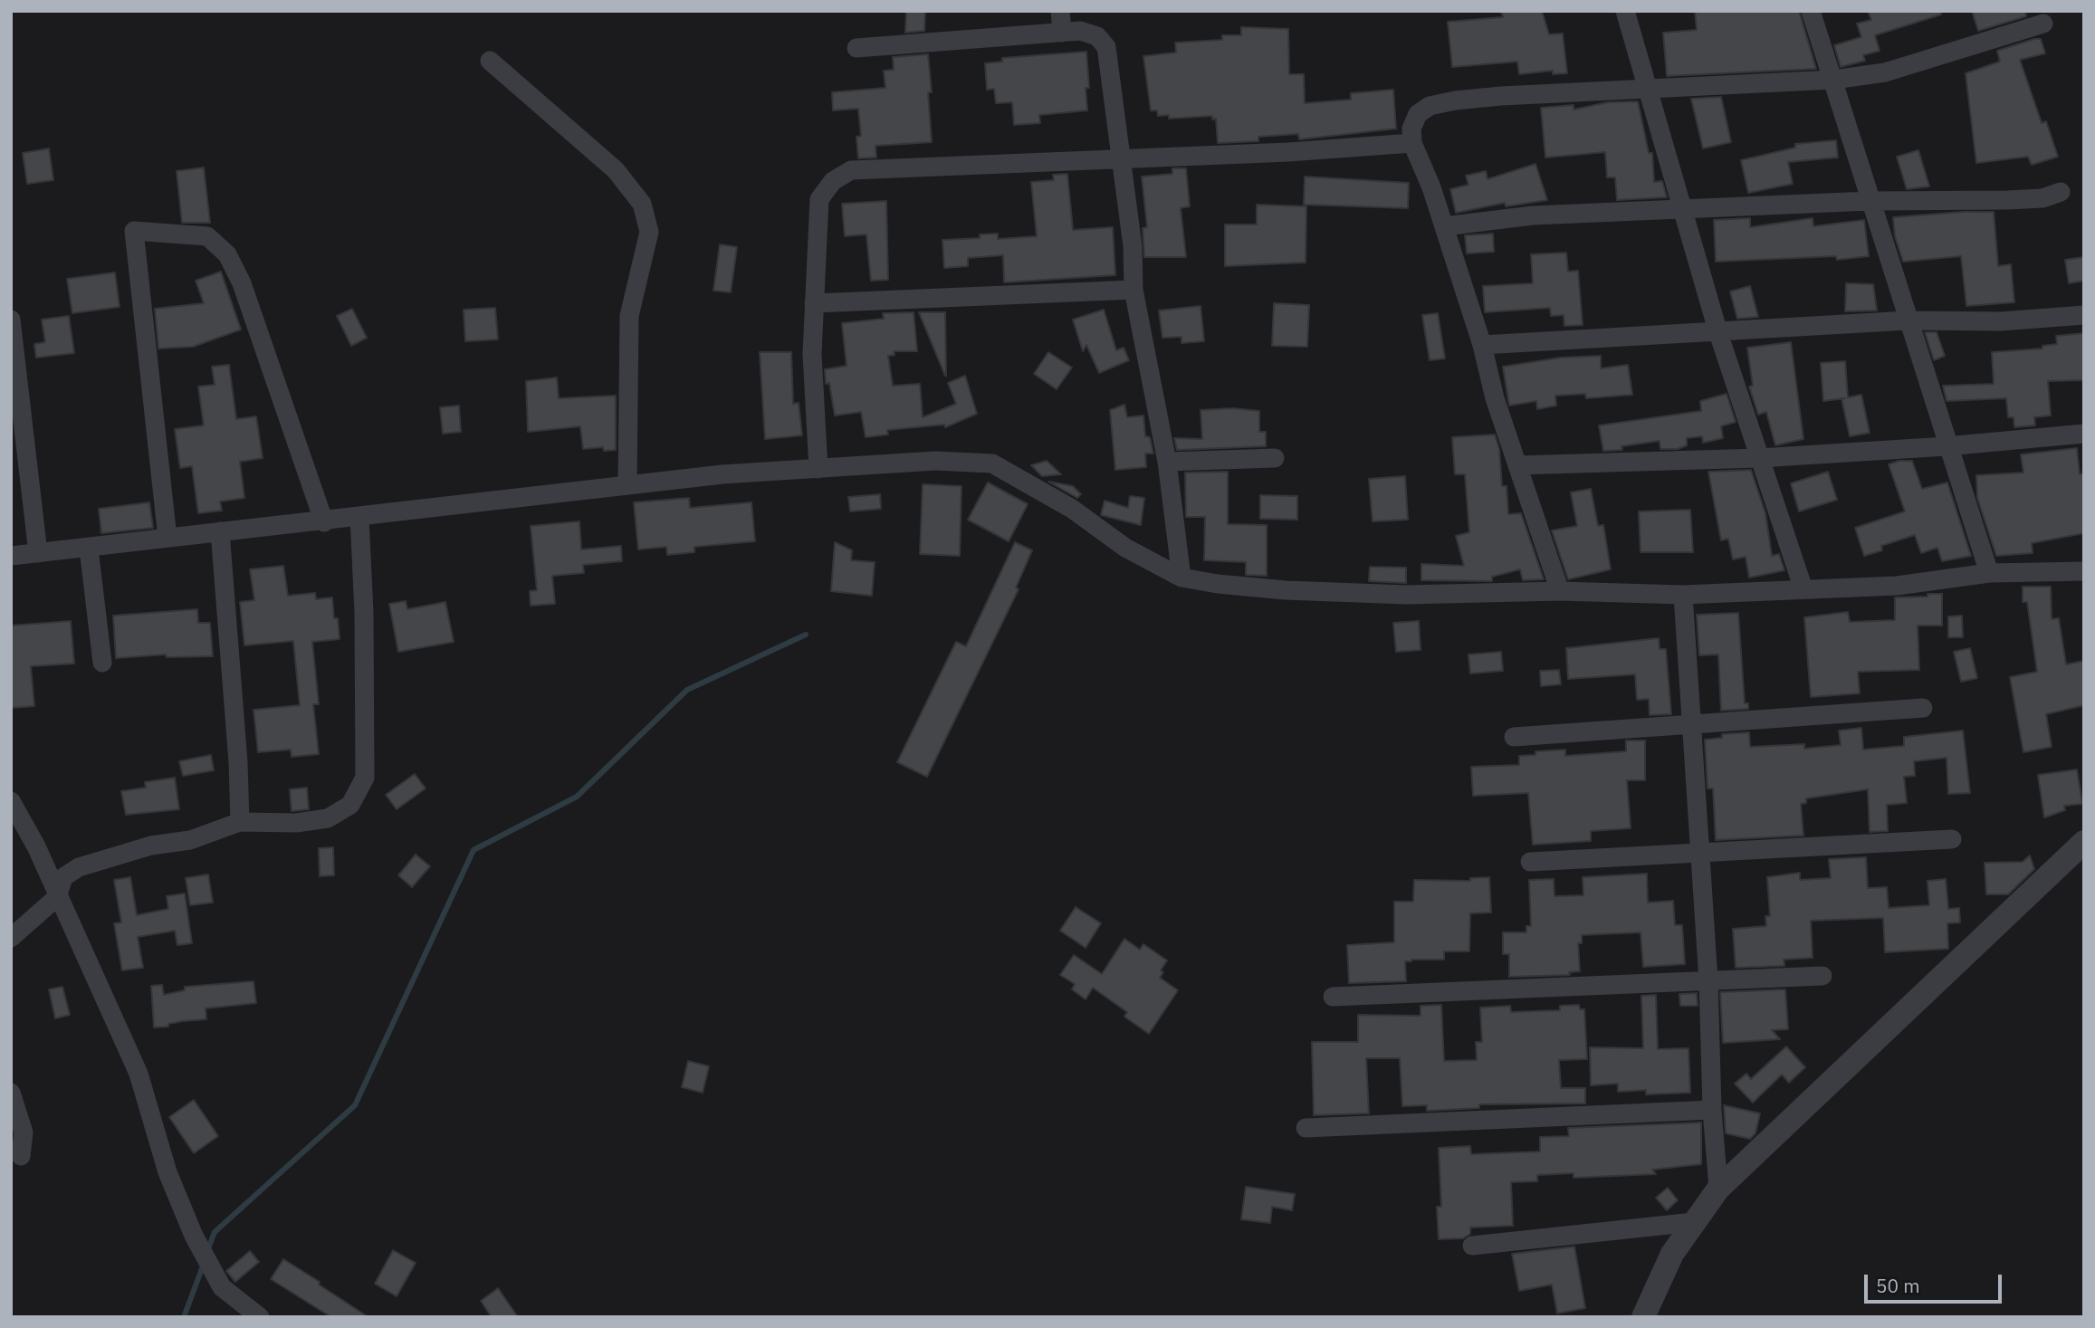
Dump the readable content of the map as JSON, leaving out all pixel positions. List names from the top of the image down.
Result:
{
  "scale_bar": "50 m"
}
